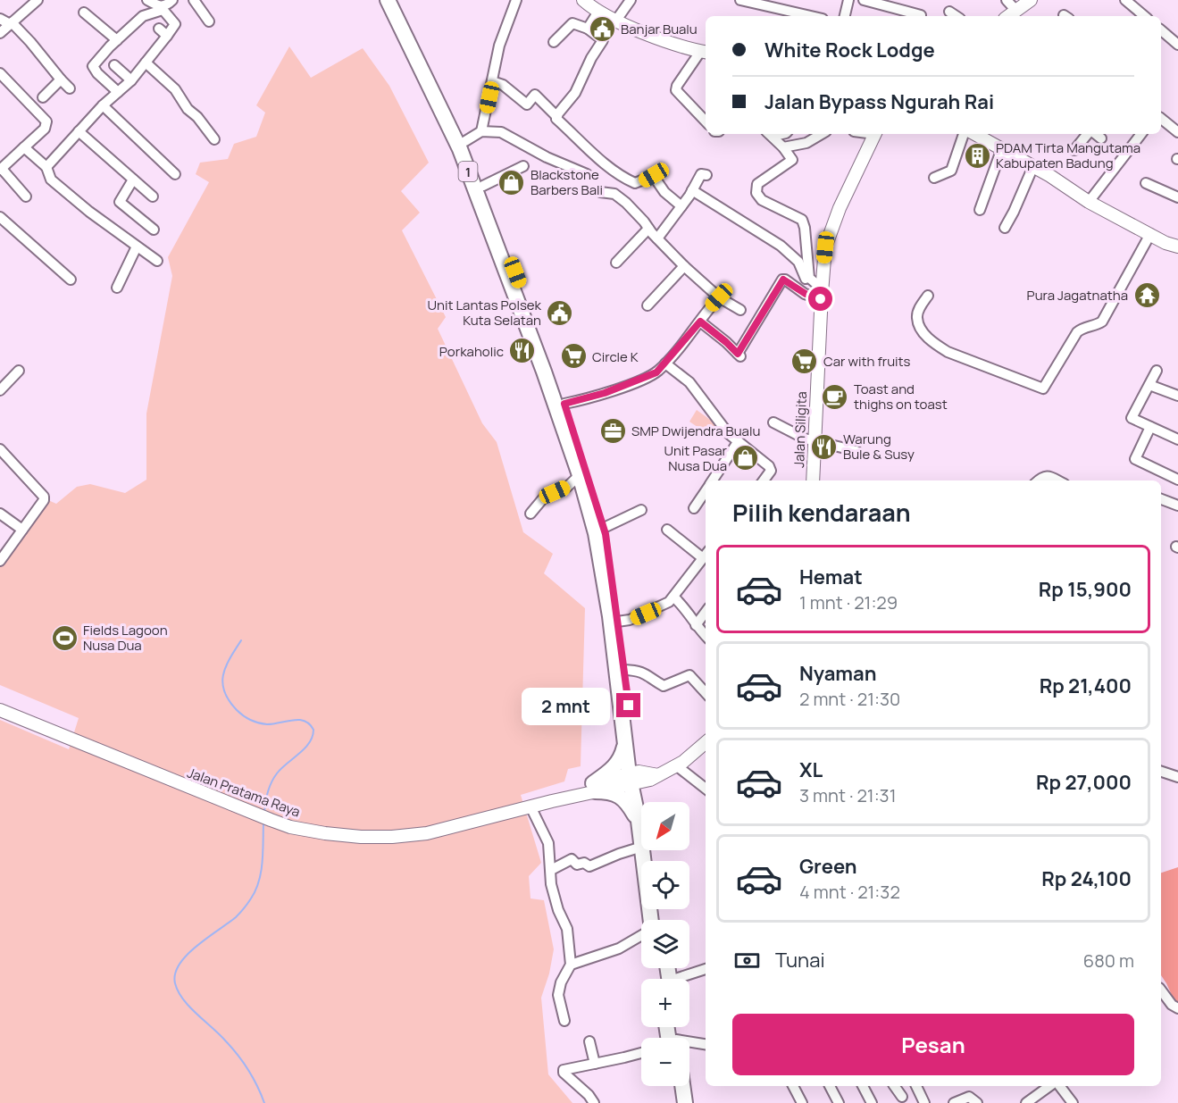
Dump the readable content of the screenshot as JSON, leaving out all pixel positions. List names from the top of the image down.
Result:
{
  "streets": {
    "highway": ["1"],
    "main road": ["Jalan Siligita", "Jalan Pratama Raya"]
  },
  "crossings": [
    ["1", "Jalan Pratama Raya"]
  ],
  "places": {
    "public building": ["Banjar Bualu", "Unit Lantas Polsek Kuta Selatan"],
    "building": ["PDAM Tirta Mangutama Kabupaten Badung"],
    "shop": ["Blackstone Barbers Bali", "Unit Pasar Nusa Dua"],
    "temple": ["Pura Jagatnatha"],
    "restaurant": ["Porkaholic", "Warung Bule & Susy"],
    "supermarket": ["Circle K", "Car with fruits"],
    "cafe": ["Toast and thighs on toast"],
    "office": ["SMP Dwijendra Bualu"],
    "sports": ["Fields Lagoon Nusa Dua"]
  },
  "north": "bottom left",
  "page": {
    "banner": ["White Rock Lodge", "Jalan Bypass Ngurah Rai"],
    "heading": "Pilih kendaraan",
    "list": [
      {
        "name": "Hemat",
        "note": "1 mnt · 21:29",
        "value": "Rp 15,900"
      },
      {
        "name": "Nyaman",
        "note": "2 mnt · 21:30",
        "value": "Rp 21,400"
      },
      {
        "name": "XL",
        "note": "3 mnt · 21:31",
        "value": "Rp 27,000"
      },
      {
        "name": "Green",
        "note": "4 mnt · 21:32",
        "value": "Rp 24,100"
      }
    ],
    "bubble": "2 mnt",
    "map_buttons": ["+", "−"],
    "pay": ["Tunai", "680 m"],
    "buttons": "Pesan"
  }
}
